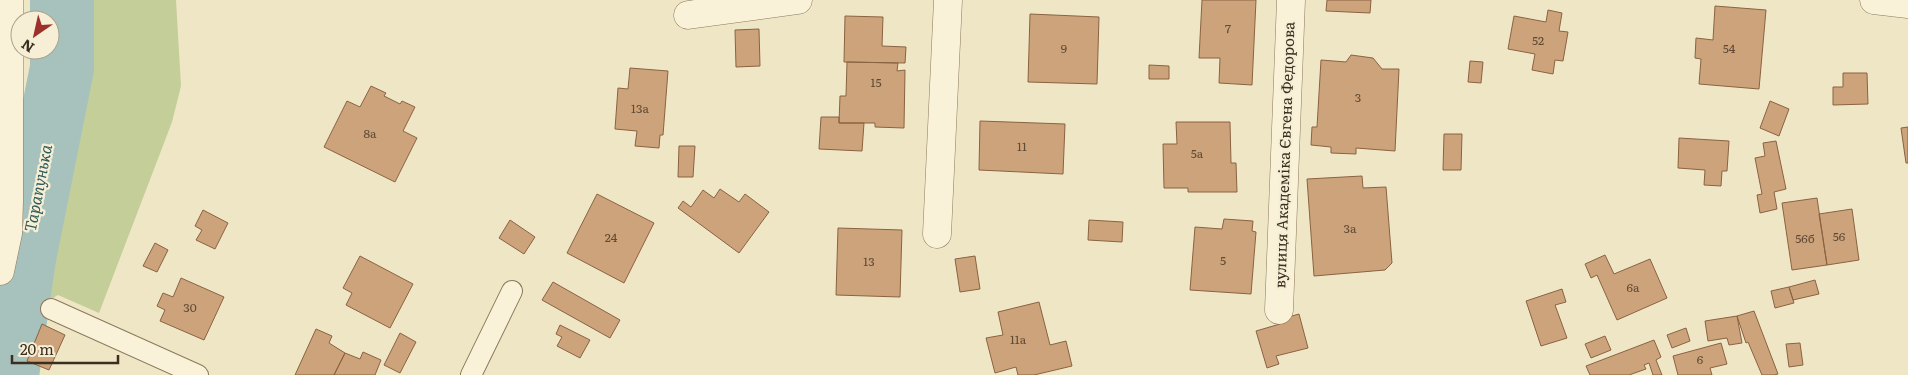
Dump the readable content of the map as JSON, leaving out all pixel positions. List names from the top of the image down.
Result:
{
  "streets": {
    "street": ["вулиця Академіка Євгена Федорова"]
  },
  "water": ["Тарапунька"],
  "house_numbers": [
    "7",
    "52",
    "9",
    "54",
    "15",
    "3",
    "13а",
    "8а",
    "11",
    "5а",
    "3а",
    "56",
    "24",
    "56б",
    "5",
    "13",
    "6а",
    "30",
    "11а",
    "6"
  ],
  "scale_bar": "20 m",
  "north": "bottom left"
}
